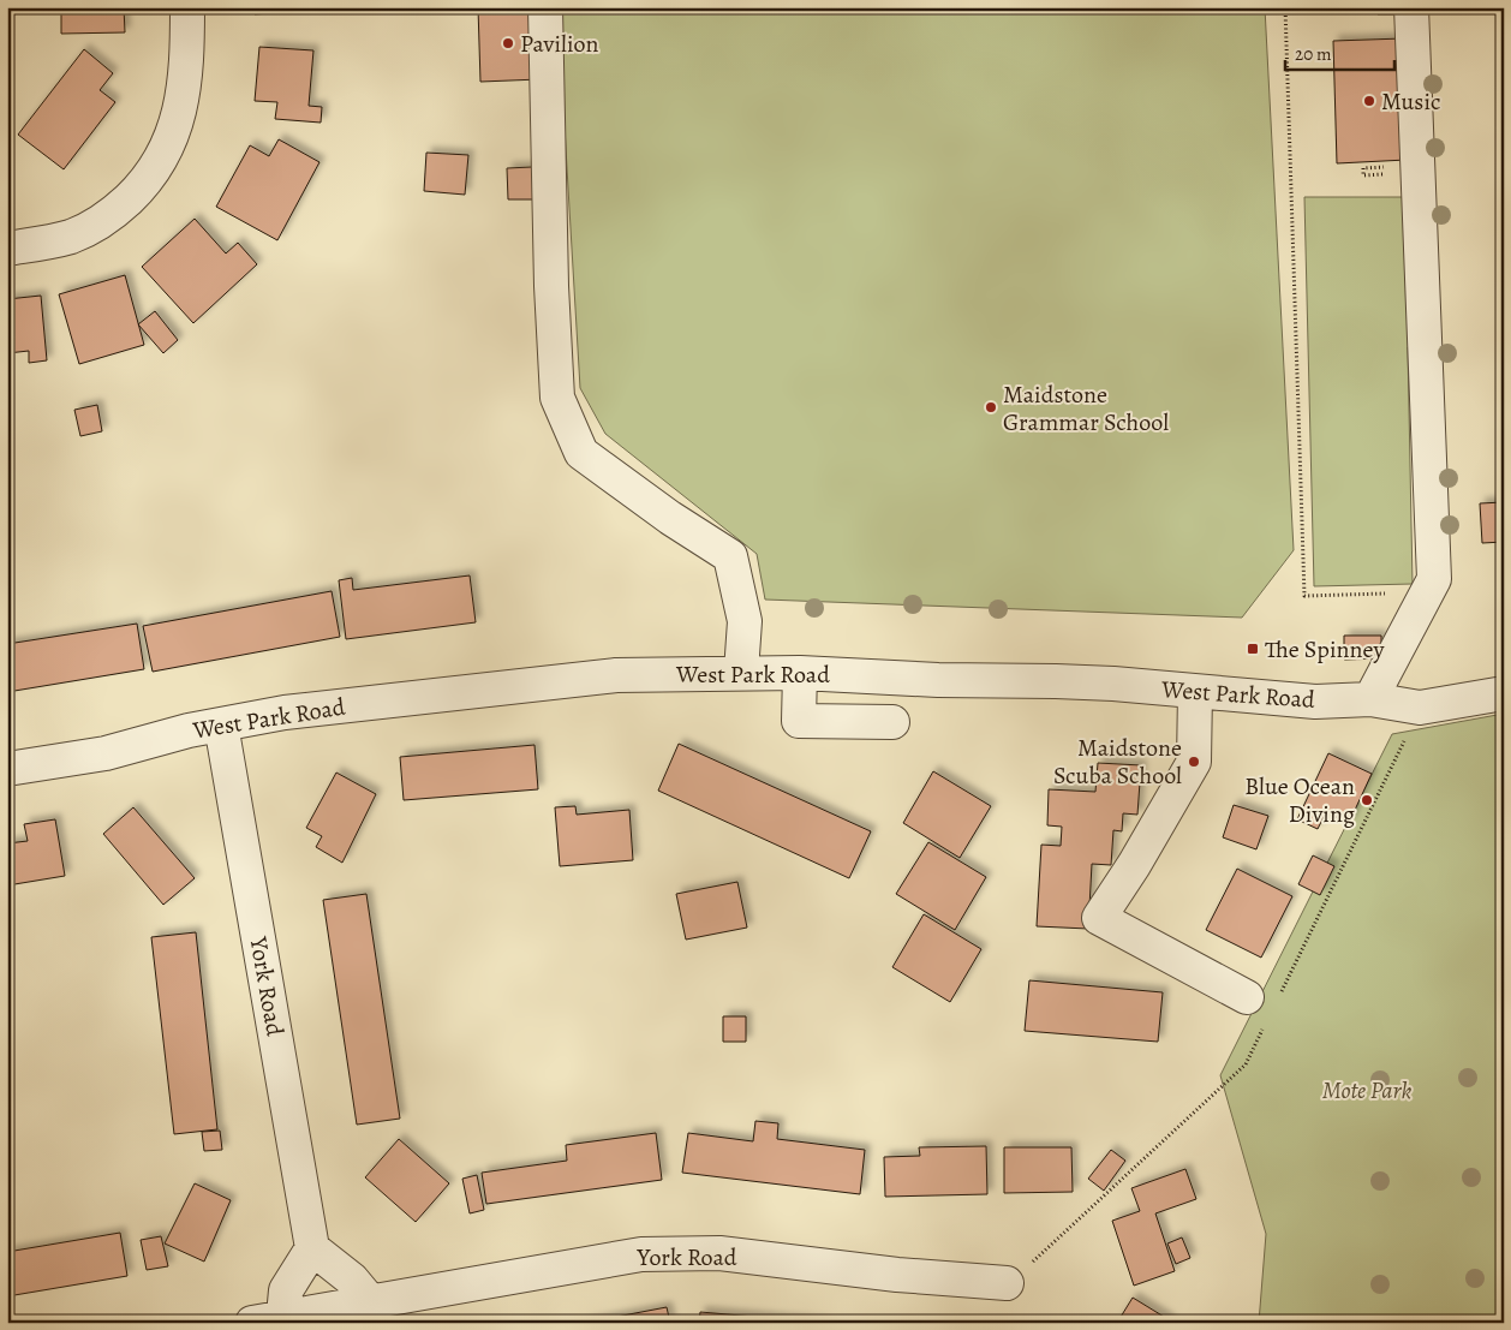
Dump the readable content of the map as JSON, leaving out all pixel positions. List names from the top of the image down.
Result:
{
  "streets": {
    "street": ["West Park Road", "York Road"]
  },
  "crossings": [
    ["West Park Road", "York Road"]
  ],
  "parks": ["Mote Park"],
  "places": {
    "other": [
      "Pavilion",
      "Music",
      "Maidstone Grammar School",
      "Maidstone Scuba School",
      "Blue Ocean Diving"
    ],
    "transit": ["The Spinney"]
  },
  "scale_bar": "20 m"
}
